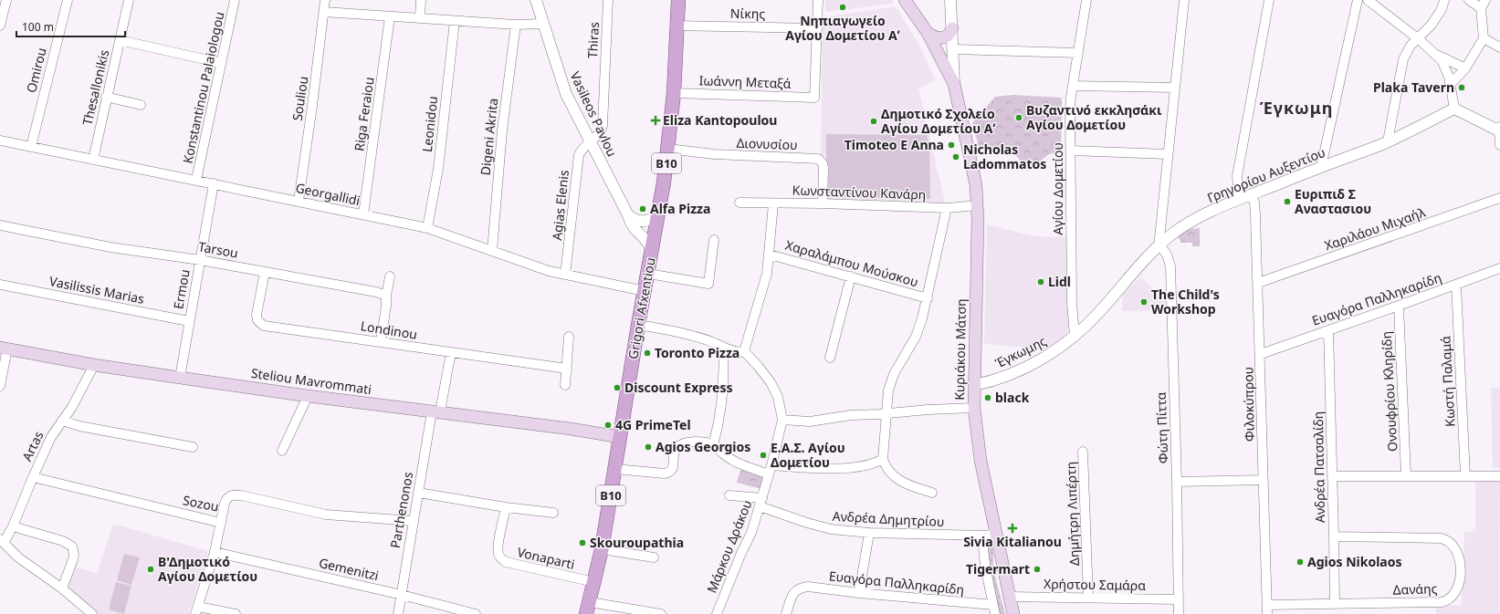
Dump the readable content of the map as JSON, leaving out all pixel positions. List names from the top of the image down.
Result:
{
  "streets": {
    "main road": [
      "B10",
      "Grigori Afxentiou",
      "Κυριάκου Μάτση",
      "Steliou Mavrommati"
    ],
    "street": [
      "Νίκης",
      "Thiras",
      "Omirou",
      "Ιωάννη Μεταξά",
      "Thesallonikis",
      "Konstantinou Palaiologou",
      "Souliou",
      "Riga Feraiou",
      "Vasileos Pavlou",
      "Leonidou",
      "Digeni Akrita",
      "Διονυσίου",
      "Γρηγορίου Αυξεντίου",
      "Αγίου Δομετίου",
      "Κωνσταντίνου Κανάρη",
      "Georgallidi",
      "Agias Elenis",
      "Χαριλάου Μιχαήλ",
      "Tarsou",
      "Χαραλάμπου Μούσκου",
      "Ermou",
      "Vasilissis Marias",
      "Ευαγόρα Παλληκαρίδη",
      "Londinou",
      "Έγκωμης",
      "Κωστή Παλαμά",
      "Ονουφρίου Κληρίδη",
      "Φιλοκύπρου",
      "Φώτη Πίττα",
      "Artas",
      "Ανδρέα Πατσαλίδη",
      "Sozou",
      "Parthenonos",
      "Δημήτρη Λιπέρτη",
      "Ανδρέα Δημητρίου",
      "Μάρκου Δράκου",
      "Vonaparti",
      "Gemenitzi",
      "Χρήστου Σαμάρα",
      "Δανάης"
    ]
  },
  "crossings": [
    ["Νίκης", "Ιωάννη Μεταξά"],
    ["Νίκης", "Grigori Afxentiou"],
    ["Thiras", "Vasileos Pavlou"],
    ["Thiras", "Agias Elenis"],
    ["Omirou", "Georgallidi"],
    ["Ιωάννη Μεταξά", "Grigori Afxentiou"],
    ["Thesallonikis", "Georgallidi"],
    ["Konstantinou Palaiologou", "Georgallidi"],
    ["Souliou", "Georgallidi"],
    ["Riga Feraiou", "Georgallidi"],
    ["Vasileos Pavlou", "Agias Elenis"],
    ["Vasileos Pavlou", "Grigori Afxentiou"],
    ["Leonidou", "Georgallidi"],
    ["Digeni Akrita", "Georgallidi"],
    ["Διονυσίου", "Κωνσταντίνου Κανάρη"],
    ["Διονυσίου", "Grigori Afxentiou"],
    ["Γρηγορίου Αυξεντίου", "Αγίου Δομετίου"],
    ["Γρηγορίου Αυξεντίου", "Έγκωμης"],
    ["Γρηγορίου Αυξεντίου", "Φιλοκύπρου"],
    ["Γρηγορίου Αυξεντίου", "Φώτη Πίττα"],
    ["Αγίου Δομετίου", "Έγκωμης"],
    ["Κωνσταντίνου Κανάρη", "Χαραλάμπου Μούσκου"],
    ["Κωνσταντίνου Κανάρη", "Κυριάκου Μάτση"],
    ["Georgallidi", "Agias Elenis"],
    ["Georgallidi", "Ermou"],
    ["Georgallidi", "Grigori Afxentiou"],
    ["Χαριλάου Μιχαήλ", "Φιλοκύπρου"],
    ["Tarsou", "Ermou"],
    ["Tarsou", "Londinou"],
    ["Ermou", "Vasilissis Marias"],
    ["Ermou", "Steliou Mavrommati"],
    ["Ευαγόρα Παλληκαρίδη", "Κωστή Παλαμά"],
    ["Ευαγόρα Παλληκαρίδη", "Ονουφρίου Κληρίδη"],
    ["Ευαγόρα Παλληκαρίδη", "Φιλοκύπρου"],
    ["Ευαγόρα Παλληκαρίδη", "Ανδρέα Πατσαλίδη"],
    ["Grigori Afxentiou", "Steliou Mavrommati"],
    ["Grigori Afxentiou", "Vonaparti"],
    ["Londinou", "Parthenonos"],
    ["Κυριάκου Μάτση", "Έγκωμης"],
    ["Κυριάκου Μάτση", "Ανδρέα Δημητρίου"],
    ["Κυριάκου Μάτση", "Χρήστου Σαμάρα"],
    ["Steliou Mavrommati", "Artas"],
    ["Steliou Mavrommati", "Parthenonos"],
    ["Φιλοκύπρου", "Δανάης"],
    ["Φώτη Πίττα", "Χρήστου Σαμάρα"],
    ["Artas", "Sozou"],
    ["Ανδρέα Πατσαλίδη", "Δανάης"],
    ["Sozou", "Parthenonos"],
    ["Parthenonos", "Gemenitzi"],
    ["Δημήτρη Λιπέρτη", "Χρήστου Σαμάρα"],
    ["Ανδρέα Δημητρίου", "Μάρκου Δράκου"]
  ],
  "districts": ["Έγκωμη"],
  "places": {
    "other": [
      "Νηπιαγωγείο Αγίου Δομετίου Αʹ",
      "Plaka Tavern",
      "Βυζαντινό εκκλησάκι Αγίου Δομετίου",
      "Δημοτικό Σχολείο Αγίου Δομετίου Αʹ",
      "Timoteo E Anna",
      "Nicholas Ladommatos",
      "Ευριπιδ Σ Αναστασιου",
      "Alfa Pizza",
      "Lidl",
      "The Child's Workshop",
      "Toronto Pizza",
      "Discount Express",
      "black",
      "4G PrimeTel",
      "Agios Georgios",
      "Ε.Α.Σ. Αγίου Δομετίου",
      "Skouroupathia",
      "Agios Nikolaos",
      "Β'Δημοτικό Αγίου Δομετίου",
      "Tigermart"
    ],
    "health": ["Eliza Kantopoulou", "Sivia Kitalianou"]
  },
  "scale_bar": "100 m"
}
